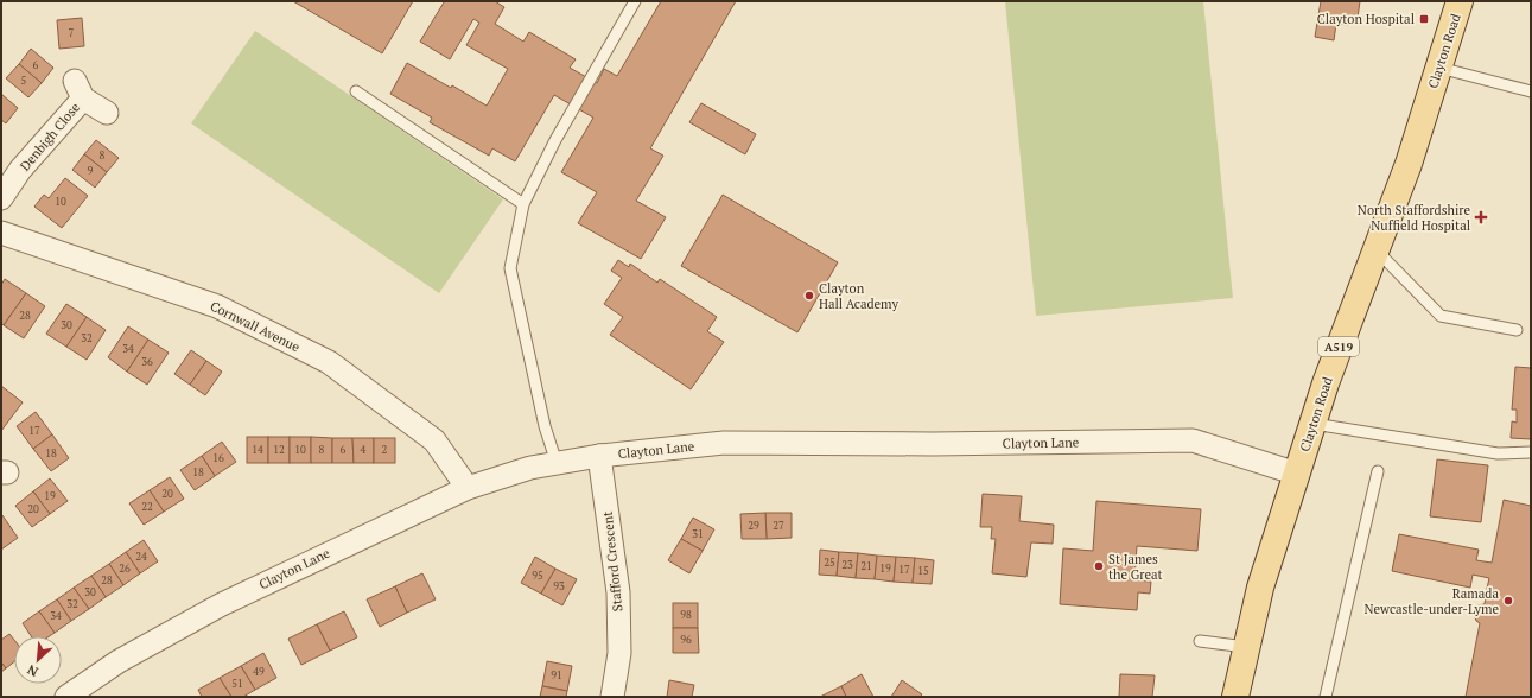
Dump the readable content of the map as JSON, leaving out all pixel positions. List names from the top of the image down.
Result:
{
  "streets": {
    "main road": ["Clayton Road", "A519"],
    "street": [
      "Denbigh Close",
      "Cornwall Avenue",
      "Clayton Lane",
      "Stafford Crescent"
    ]
  },
  "crossings": [
    ["Clayton Road", "Clayton Lane"],
    ["Cornwall Avenue", "Clayton Lane"],
    ["Clayton Lane", "Stafford Crescent"]
  ],
  "places": {
    "transit": ["Clayton Hospital"],
    "health": ["North Staffordshire Nuffield Hospital"],
    "other": ["Clayton Hall Academy", "St James the Great", "Ramada Newcastle-under-Lyme"]
  },
  "house_numbers": [
    "7",
    "6",
    "5",
    "8",
    "9",
    "10",
    "28",
    "30",
    "32",
    "34",
    "36",
    "17",
    "14",
    "12",
    "10",
    "8",
    "6",
    "4",
    "2",
    "18",
    "16",
    "18",
    "20",
    "19",
    "22",
    "20",
    "29",
    "27",
    "31",
    "24",
    "25",
    "23",
    "21",
    "26",
    "19",
    "17",
    "15",
    "95",
    "28",
    "93",
    "30",
    "32",
    "98",
    "34",
    "96",
    "49",
    "91",
    "51"
  ],
  "north": "bottom left"
}
